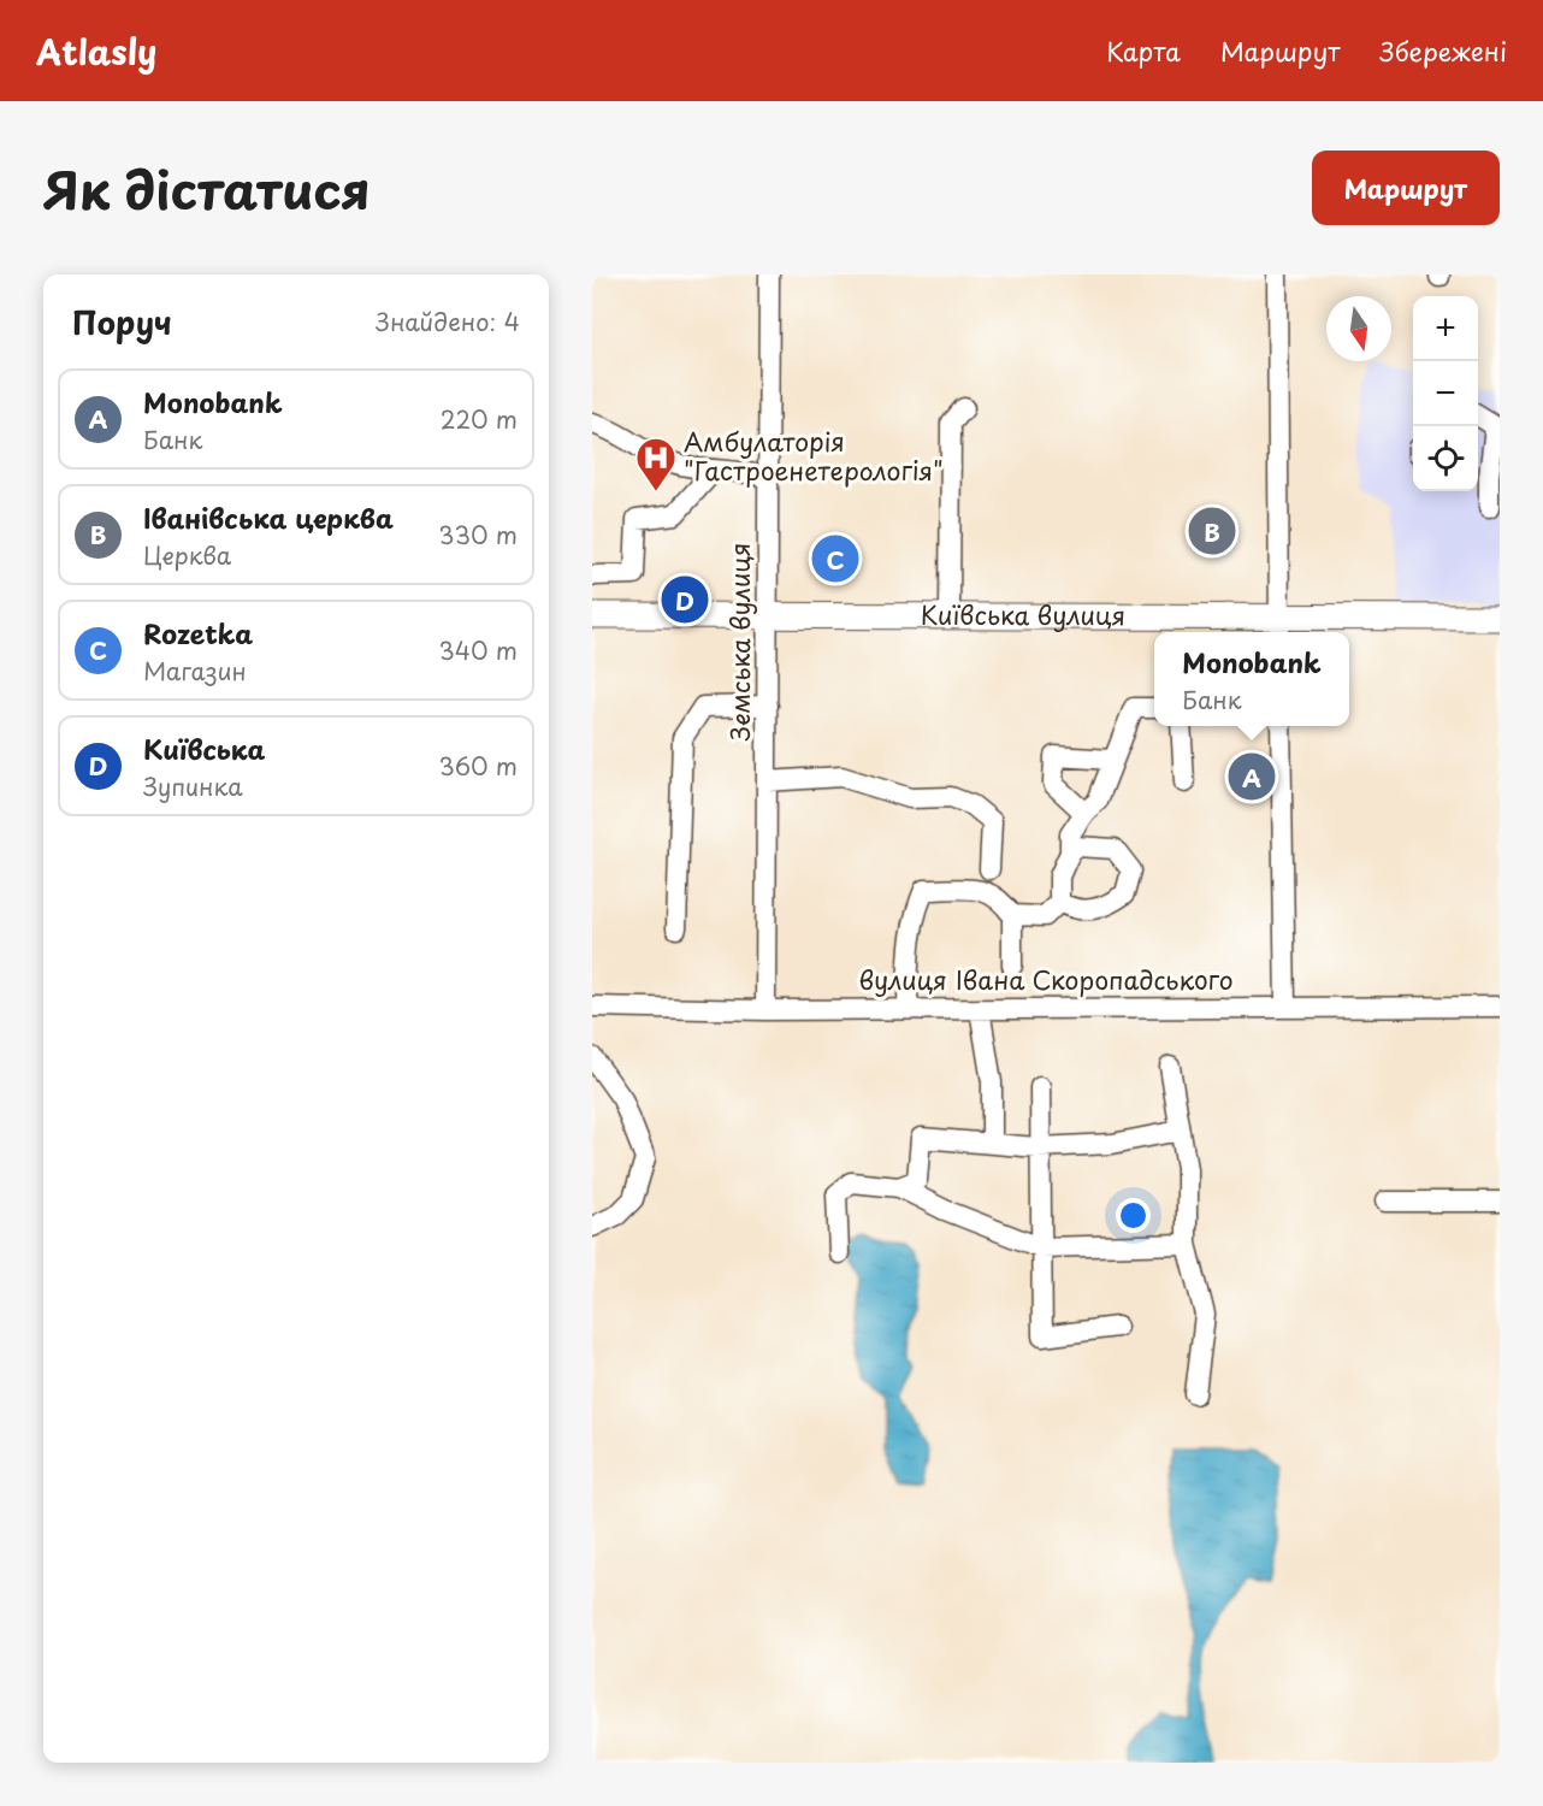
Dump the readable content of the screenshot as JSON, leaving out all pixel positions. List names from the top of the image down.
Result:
{
  "streets": {
    "main road": ["Київська вулиця"],
    "street": ["Земська вулиця", "вулиця Івана Скоропадського"]
  },
  "crossings": [
    ["Київська вулиця", "Земська вулиця"],
    ["Земська вулиця", "вулиця Івана Скоропадського"]
  ],
  "places": {
    "hospital": ["Амбулаторія \"Гастроенетерологія\""]
  },
  "north": "bottom",
  "page": {
    "header": "Atlasly",
    "nav": ["Карта", "Маршрут", "Збережені"],
    "title": "Як дістатися",
    "buttons": "Маршрут",
    "heading": ["Поруч", "Знайдено: 4"],
    "map_buttons": ["+", "−"],
    "list": [
      {
        "mark": "A",
        "name": "Monobank",
        "note": "Банк",
        "value": "220 m"
      },
      {
        "mark": "B",
        "name": "Іванівська церква",
        "note": "Церква",
        "value": "330 m"
      },
      {
        "mark": "C",
        "name": "Rozetka",
        "note": "Магазин",
        "value": "340 m"
      },
      {
        "mark": "D",
        "name": "Київська",
        "note": "Зупинка",
        "value": "360 m"
      }
    ],
    "pins": [
      "B",
      "C",
      "D",
      "A"
    ],
    "popup": ["Monobank", "Банк"]
  }
}
